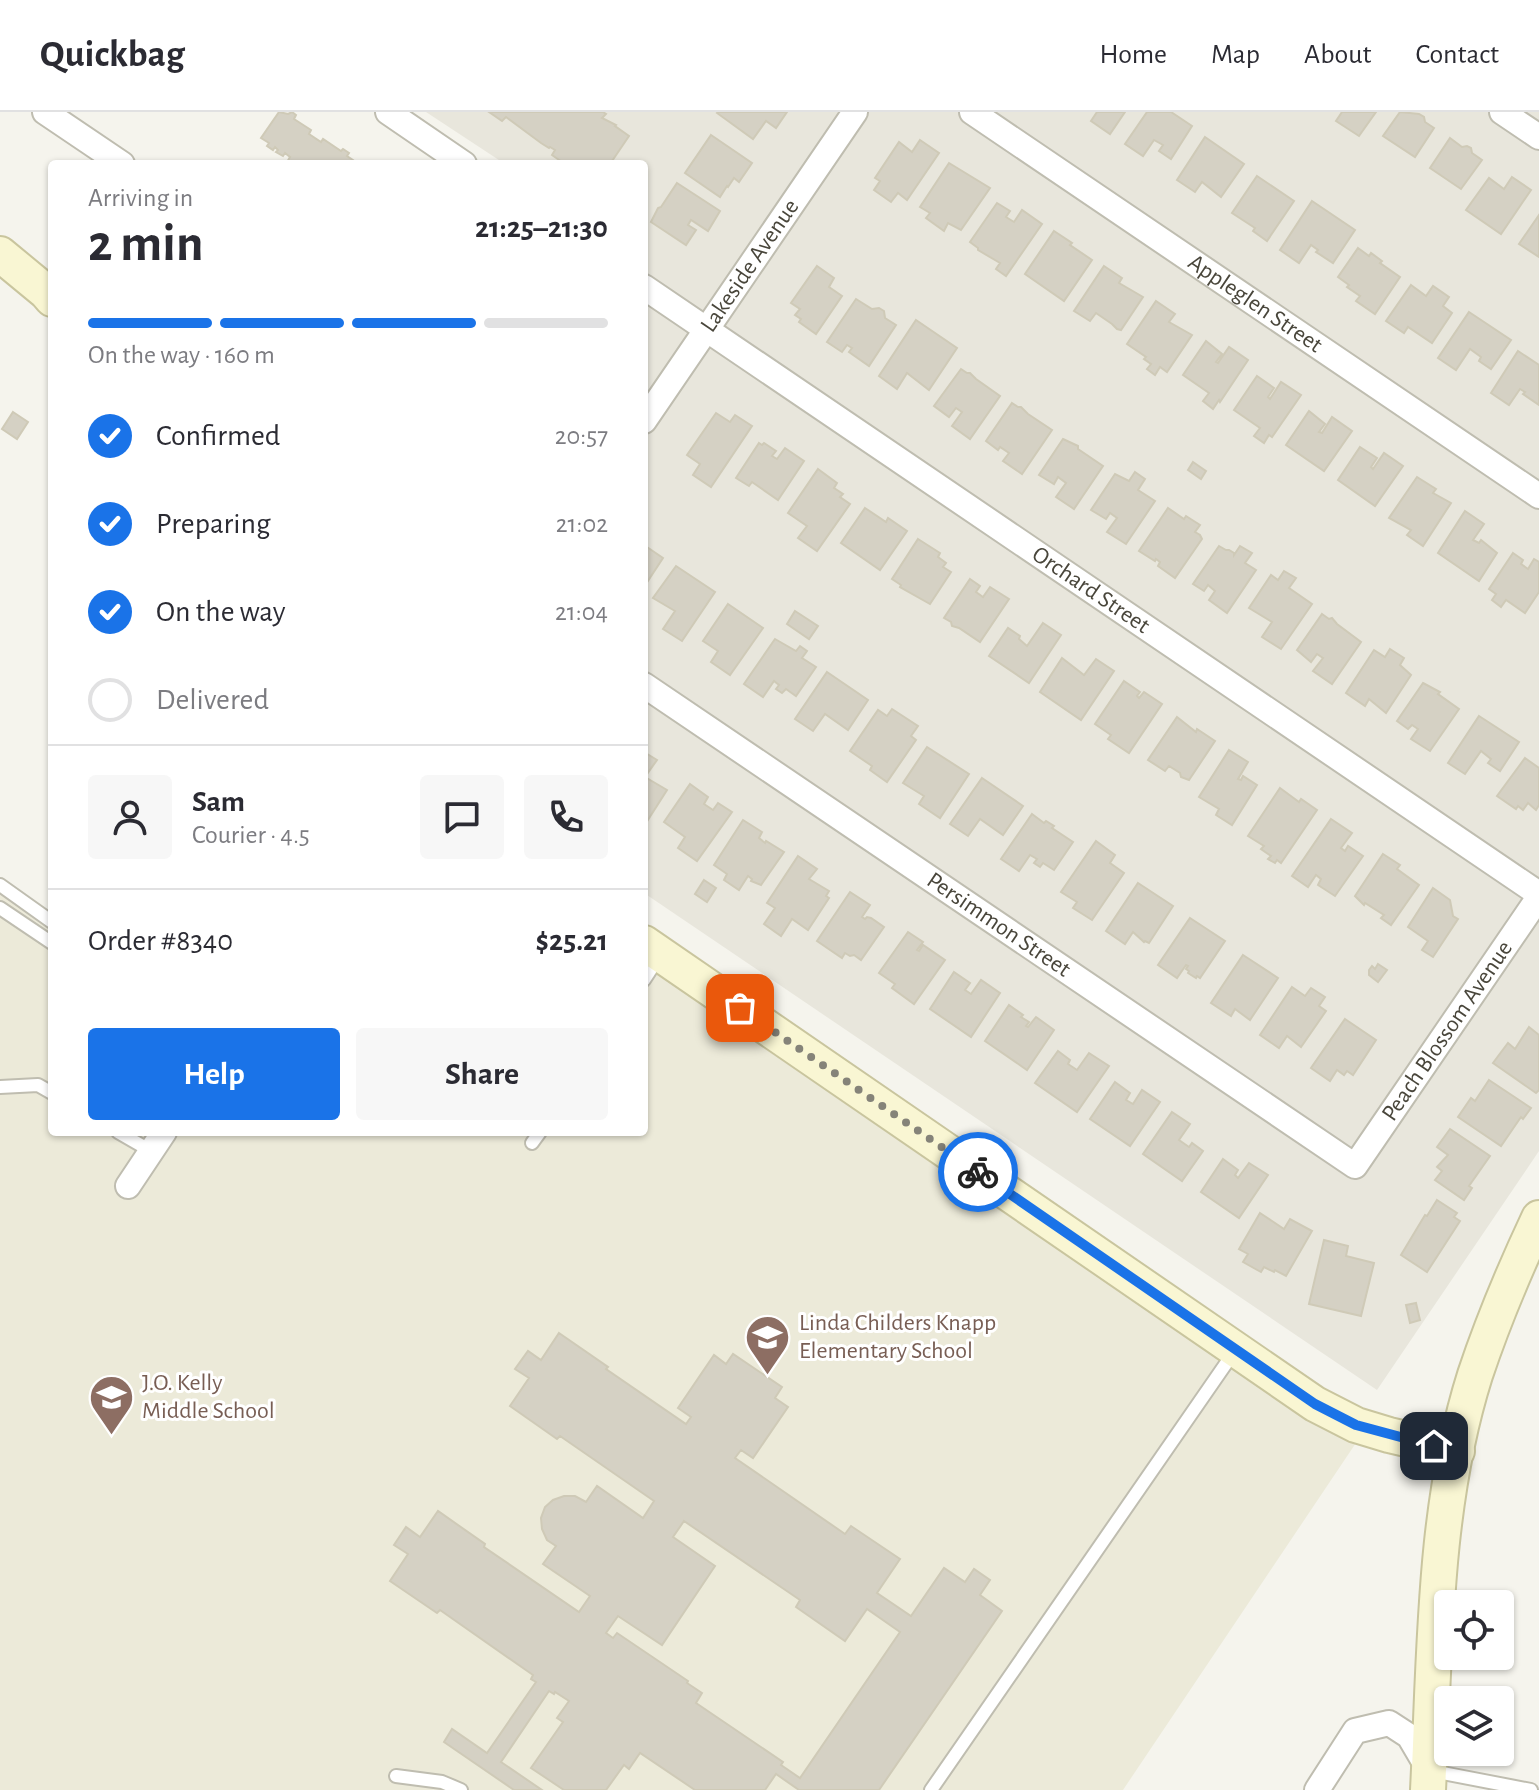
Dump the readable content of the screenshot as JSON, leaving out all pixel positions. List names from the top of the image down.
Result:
{
  "streets": {
    "street": [
      "Lakeside Avenue",
      "Appleglen Street",
      "Orchard Street",
      "Persimmon Street",
      "Peach Blossom Avenue"
    ]
  },
  "crossings": [
    ["Lakeside Avenue", "Orchard Street"],
    ["Orchard Street", "Peach Blossom Avenue"],
    ["Persimmon Street", "Peach Blossom Avenue"]
  ],
  "places": {
    "school or university": ["Linda Childers Knapp Elementary School", "J.O. Kelly Middle School"]
  },
  "page": {
    "header": "Quickbag",
    "nav": [
      "Home",
      "Map",
      "About",
      "Contact"
    ],
    "heading": ["2 min", "Arriving in", "21:25–21:30"],
    "panel": [
      "Sam",
      "Courier · 4.5",
      "Order #8340",
      "$25.21"
    ],
    "bar": "On the way · 160 m",
    "list": [
      ["Confirmed", "20:57"],
      ["Preparing", "21:02"],
      ["On the way", "21:04"],
      "Delivered"
    ],
    "buttons": ["Help", "Share"]
  }
}
